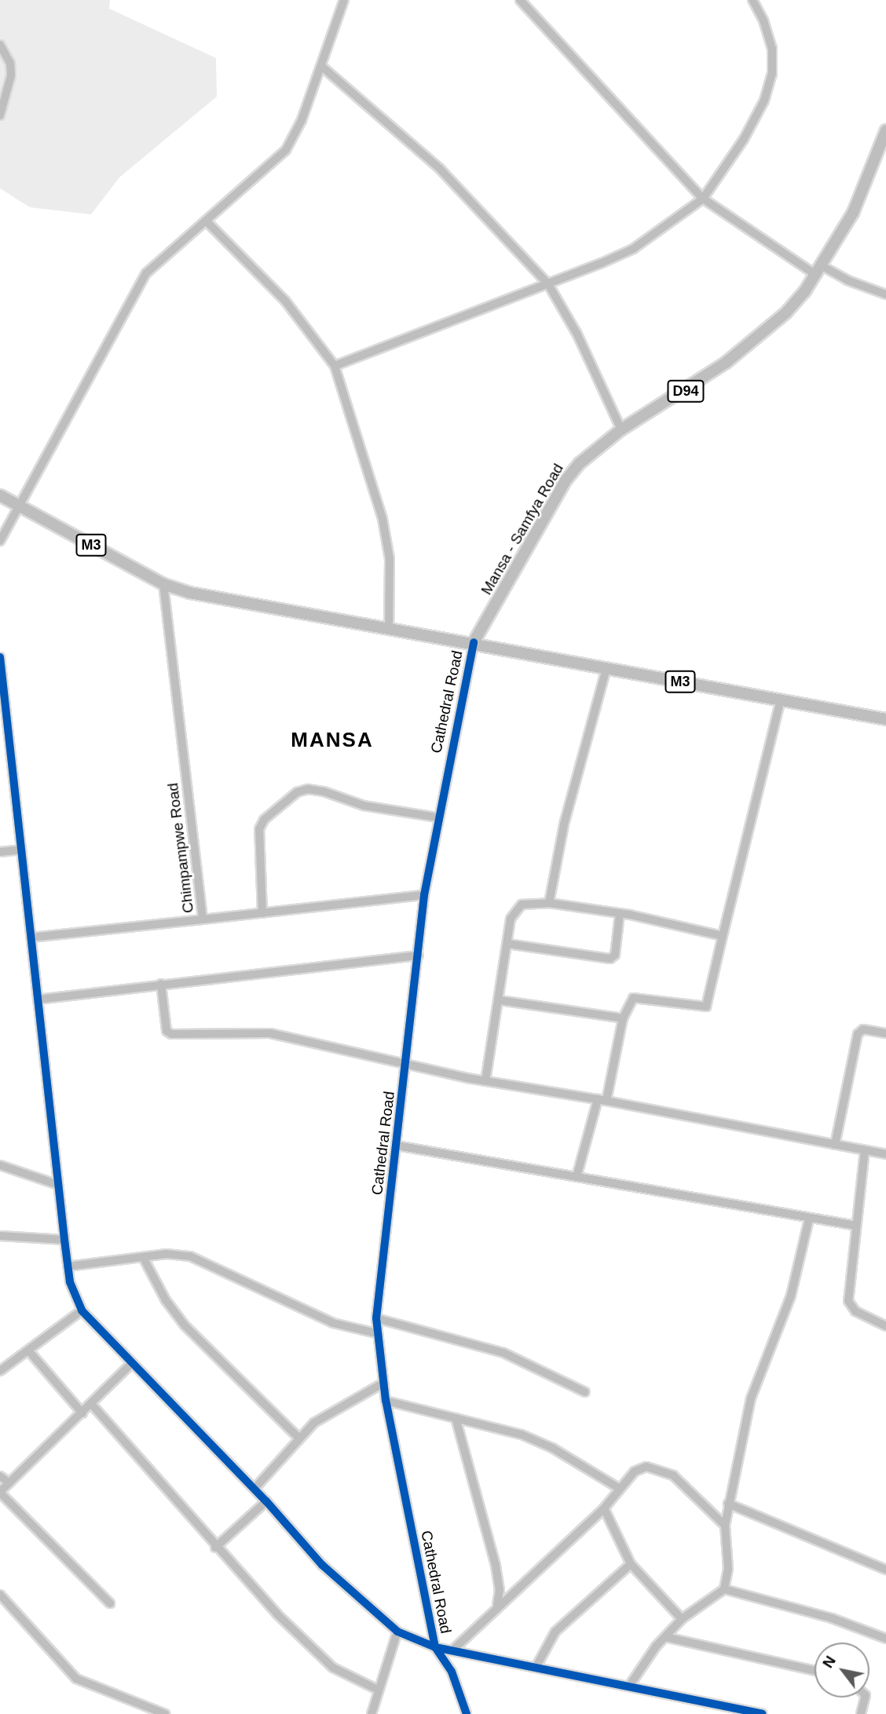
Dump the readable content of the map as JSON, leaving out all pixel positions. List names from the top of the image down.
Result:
{
  "streets": {
    "main road": ["D94", "Mansa - Samfya Road", "M3"],
    "street": ["Cathedral Road", "Chimpampwe Road"]
  },
  "crossings": [
    ["Mansa - Samfya Road", "M3"],
    ["Mansa - Samfya Road", "Cathedral Road"],
    ["M3", "Cathedral Road"],
    ["M3", "Chimpampwe Road"],
    ["Cathedral Road", "Chimpampwe Road"]
  ],
  "districts": ["MANSA"],
  "north": "top left"
}
